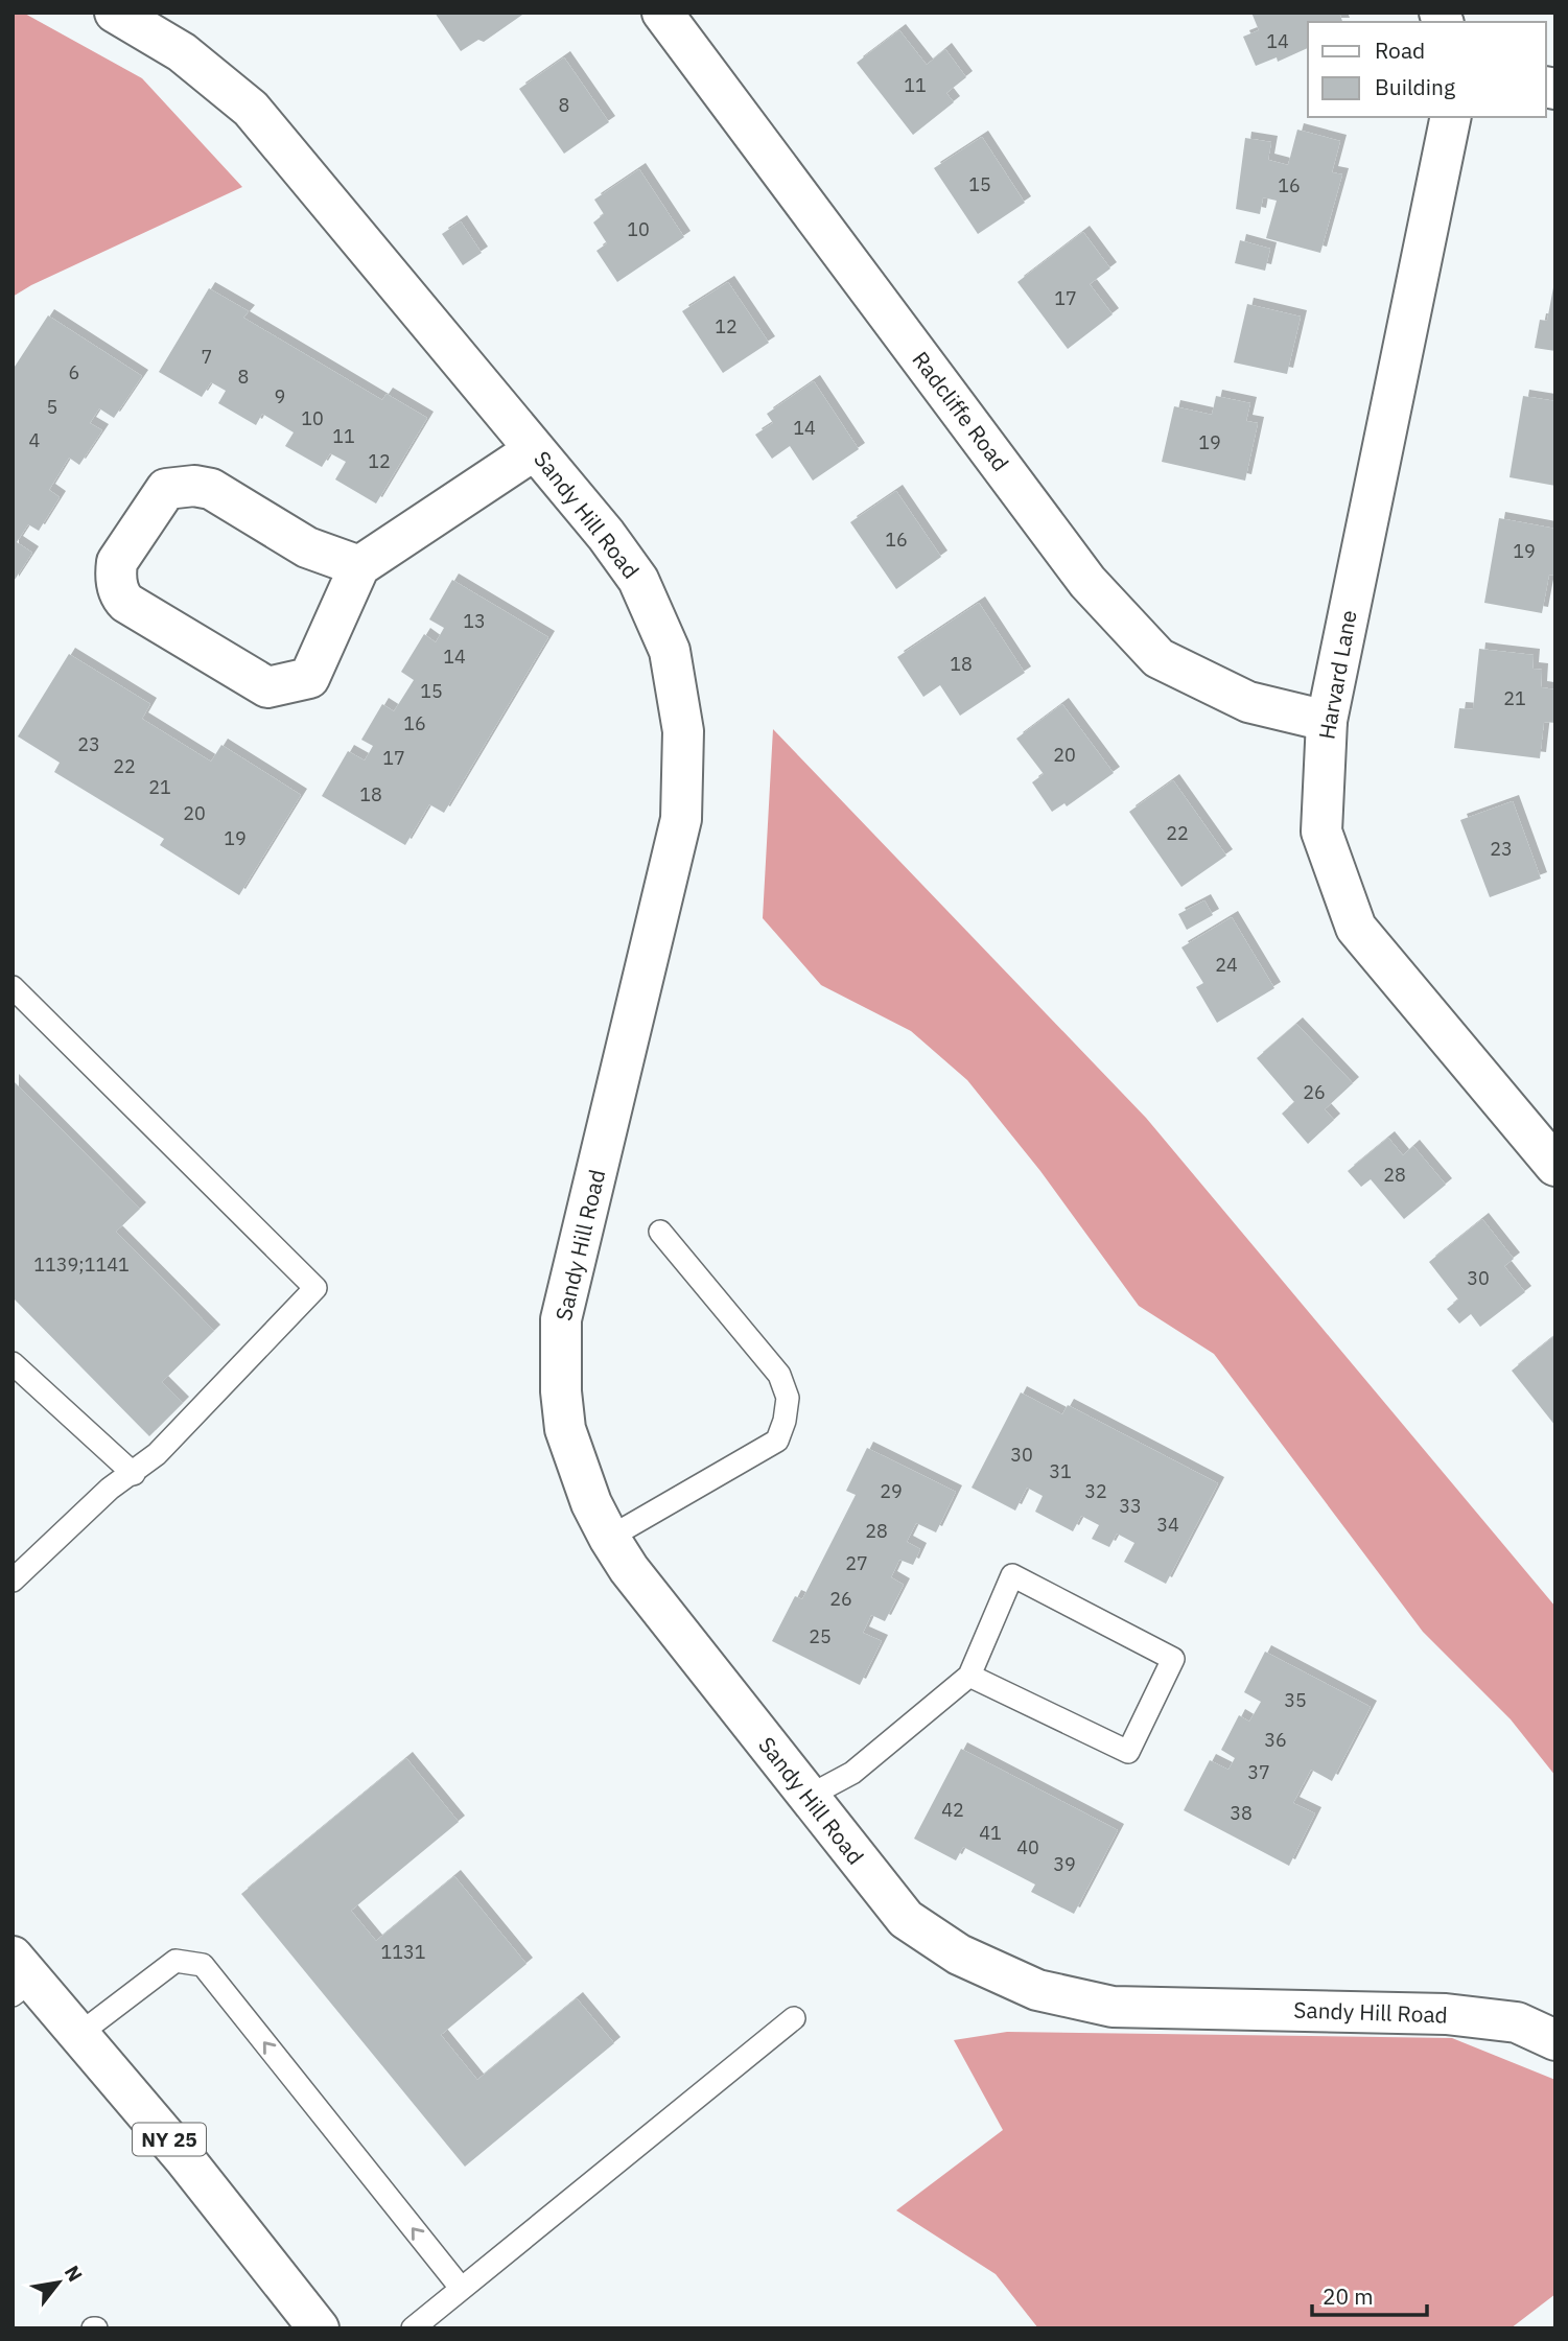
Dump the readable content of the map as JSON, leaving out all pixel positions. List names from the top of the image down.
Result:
{
  "streets": {
    "street": [
      "Radcliffe Road",
      "Sandy Hill Road",
      "Harvard Lane",
      "NY 25"
    ]
  },
  "crossings": [
    ["Radcliffe Road", "Harvard Lane"]
  ],
  "house_numbers": [
    "14",
    "11",
    "8",
    "15",
    "16",
    "10",
    "17",
    "12",
    "7",
    "6",
    "8",
    "9",
    "5",
    "10",
    "14",
    "11",
    "4",
    "19",
    "12",
    "16",
    "19",
    "13",
    "14",
    "18",
    "15",
    "21",
    "16",
    "23",
    "20",
    "17",
    "22",
    "21",
    "18",
    "20",
    "22",
    "19",
    "23",
    "24",
    "26",
    "28",
    "1139;1141",
    "30",
    "30",
    "31",
    "29",
    "32",
    "33",
    "34",
    "28",
    "27",
    "26",
    "25",
    "35",
    "36",
    "37",
    "42",
    "38",
    "41",
    "40",
    "39",
    "1131"
  ],
  "legend": ["Road", "Building"],
  "scale_bar": "20 m",
  "north": "top right"
}
